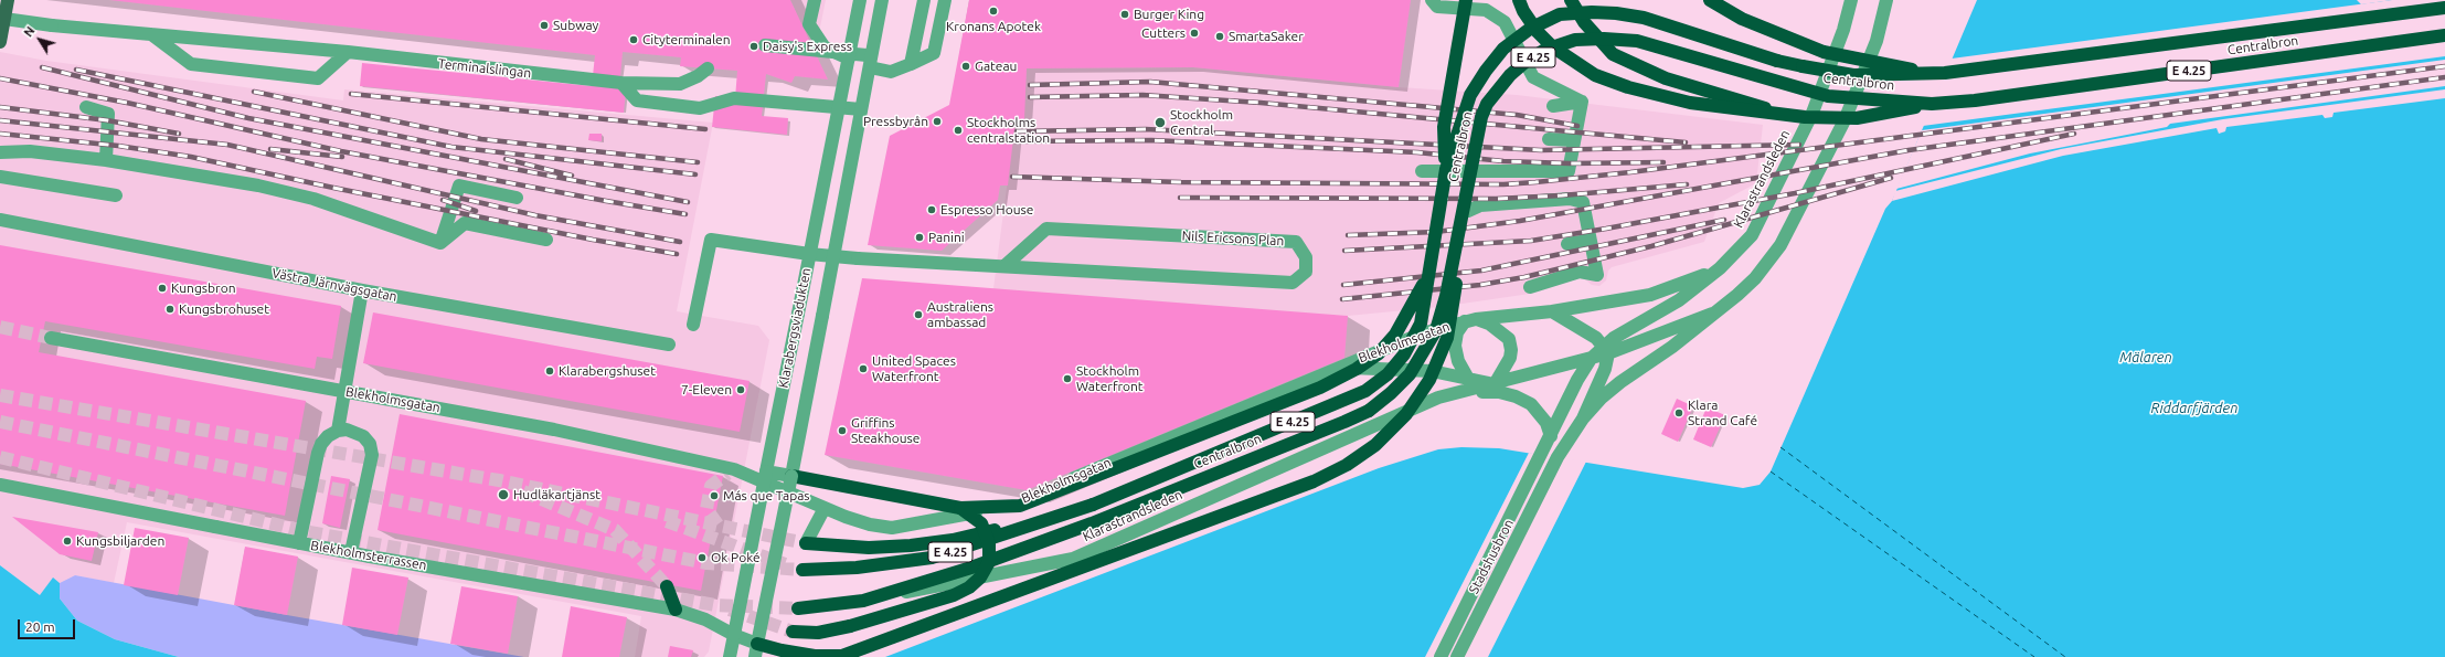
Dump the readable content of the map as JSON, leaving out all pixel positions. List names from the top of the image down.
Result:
{
  "streets": {
    "highway": ["Centralbron", "E 4.25", "Klarastrandsleden"],
    "street": [
      "Terminalslingan",
      "Nils Ericsons Plan",
      "Västra Järnvägsgatan",
      "Klarabergsviadukten",
      "Blekholmsgatan",
      "Blekholmsterrassen",
      "Stadshusbron"
    ]
  },
  "crossings": [
    ["Centralbron", "Klarastrandsleden"],
    ["Klarastrandsleden", "Blekholmsgatan"],
    ["Klarastrandsleden", "Stadshusbron"],
    ["Nils Ericsons Plan", "Klarabergsviadukten"],
    ["Klarabergsviadukten", "Blekholmsterrassen"]
  ],
  "water": ["Mälaren", "Riddarfjärden"],
  "places": [
    "Kronans Apotek",
    "Burger King",
    "Subway",
    "Cutters",
    "SmartaSaker",
    "Cityterminalen",
    "Daisy's Express",
    "Gateau",
    "Pressbyrån",
    "Stockholm Central",
    "Stockholms centralstation",
    "Espresso House",
    "Panini",
    "Kungsbron",
    "Kungsbrohuset",
    "Australiens ambassad",
    "United Spaces Waterfront",
    "Klarabergshuset",
    "Stockholm Waterfront",
    "7-Eleven",
    "Klara Strand Café",
    "Griffins Steakhouse",
    "Hudläkartjänst",
    "Más que Tapas",
    "Kungsbiljarden",
    "Ok Poké"
  ],
  "scale_bar": "20 m",
  "north": "top left"
}
